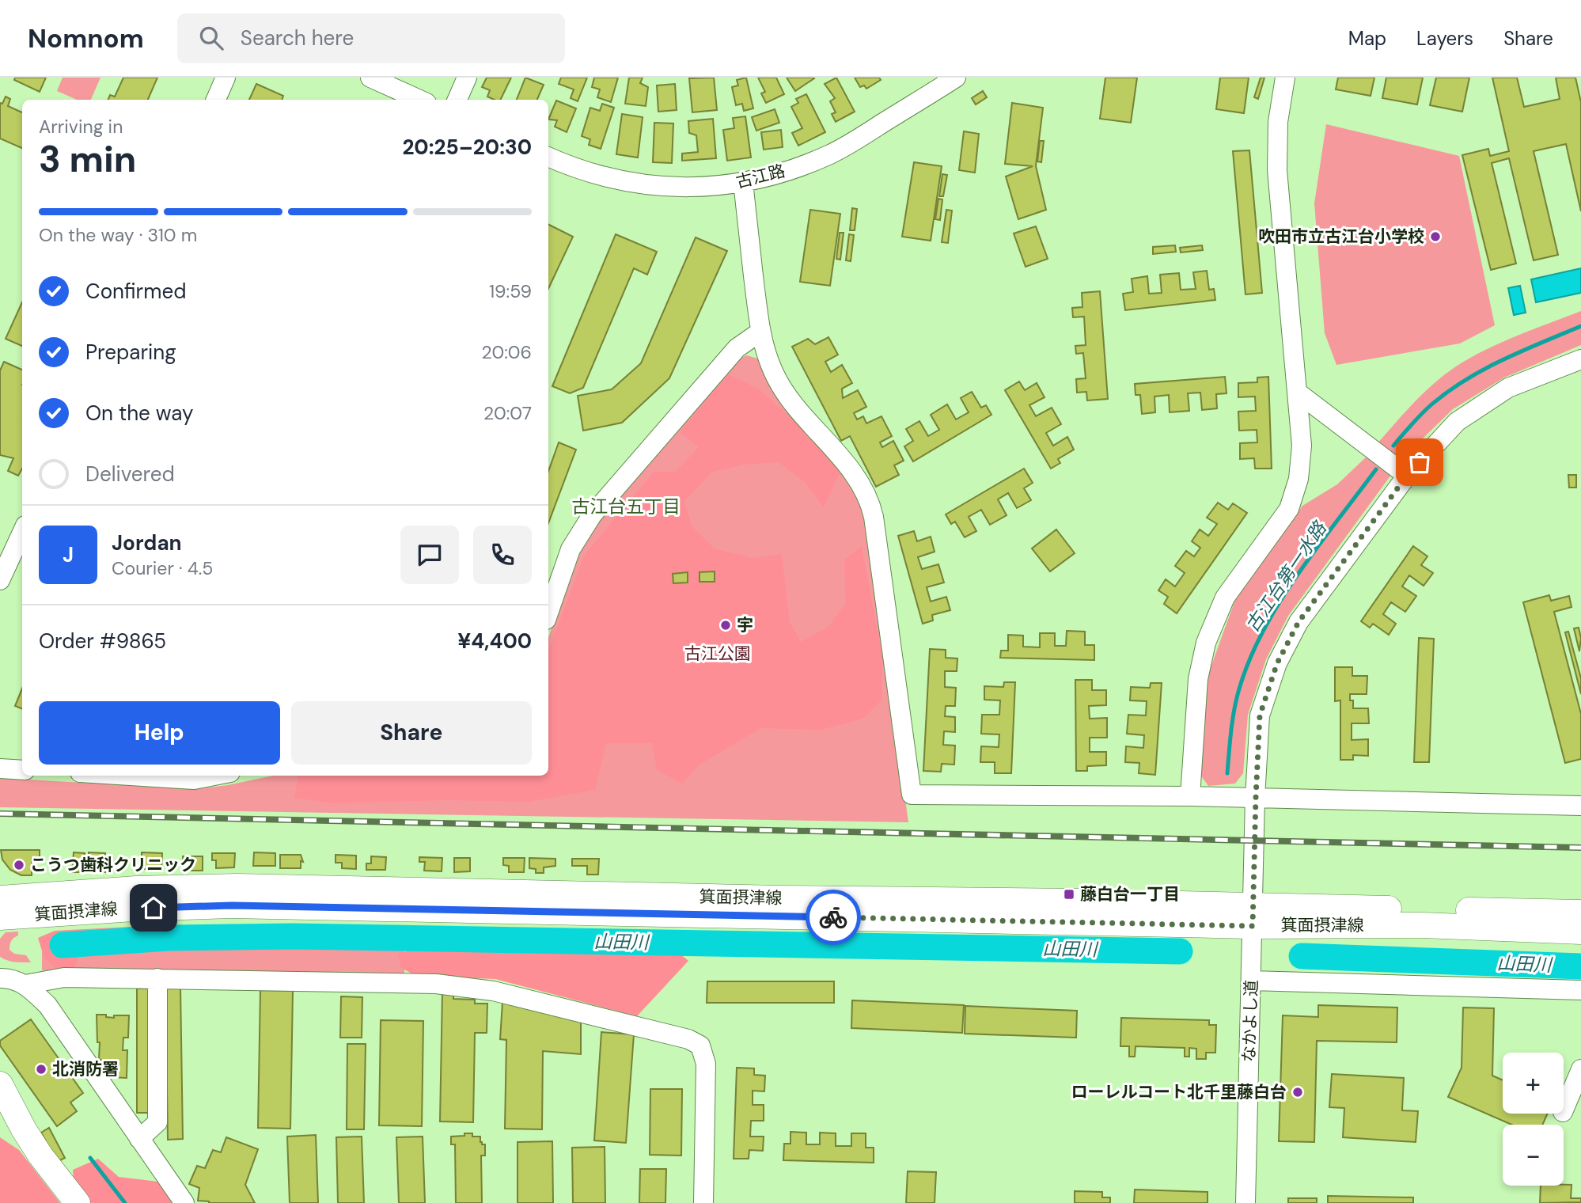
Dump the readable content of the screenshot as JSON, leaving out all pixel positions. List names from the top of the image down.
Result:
{
  "streets": {
    "main road": ["箕面摂津線"],
    "street": ["古江路", "なかよし道"]
  },
  "crossings": [
    ["箕面摂津線", "なかよし道"]
  ],
  "districts": ["古江台五丁目"],
  "water": ["古江台第一水路", "山田川"],
  "parks": ["古江公園"],
  "places": {
    "other": [
      "吹田市立古江台小学校",
      "宇",
      "こうつ歯科クリニック",
      "北消防署",
      "ローレルコート北千里藤白台"
    ],
    "transit": ["藤白台一丁目"]
  },
  "page": {
    "header": "Nomnom",
    "search": "Search here",
    "nav": ["Map", "Layers", "Share"],
    "heading": ["3 min", "Arriving in", "20:25–20:30"],
    "panel": [
      "Jordan",
      "Courier · 4.5",
      "Order #9865",
      "¥4,400"
    ],
    "bar": "On the way · 310 m",
    "list": [
      ["Confirmed", "19:59"],
      ["Preparing", "20:06"],
      ["On the way", "20:07"],
      "Delivered"
    ],
    "round": "J",
    "buttons": ["Help", "Share"],
    "map_buttons": ["+", "−"]
  }
}
